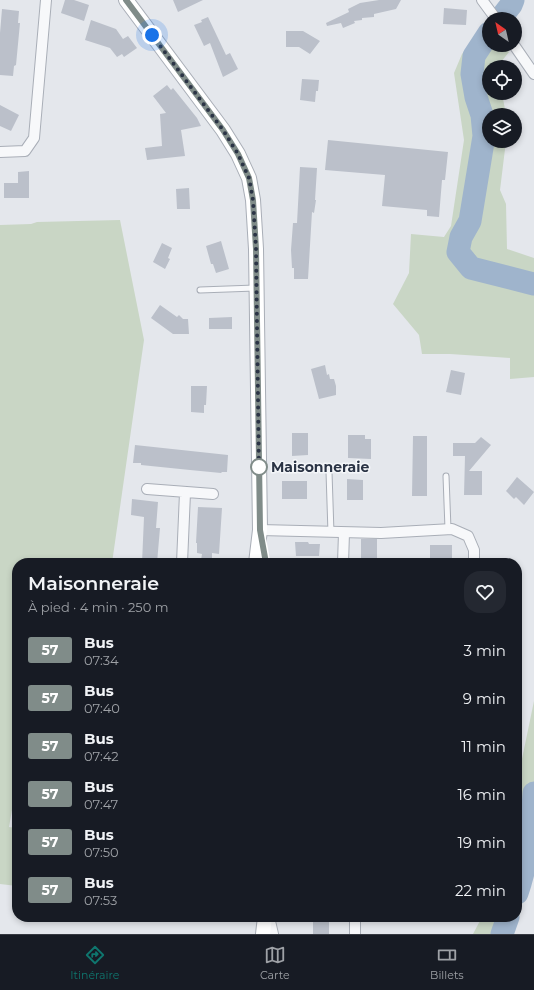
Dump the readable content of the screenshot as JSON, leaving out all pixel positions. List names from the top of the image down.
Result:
{
  "places": ["Maisonneraie"],
  "lines": ["bus line 57"],
  "north": "top left",
  "page": {
    "heading": ["Maisonneraie", "À pied · 4 min · 250 m"],
    "list": [
      {
        "mark": "57",
        "name": "Bus",
        "note": "07:34",
        "value": "3 min"
      },
      {
        "mark": "57",
        "name": "Bus",
        "note": "07:40",
        "value": "9 min"
      },
      {
        "mark": "57",
        "name": "Bus",
        "note": "07:42",
        "value": "11 min"
      },
      {
        "mark": "57",
        "name": "Bus",
        "note": "07:47",
        "value": "16 min"
      },
      {
        "mark": "57",
        "name": "Bus",
        "note": "07:50",
        "value": "19 min"
      },
      {
        "mark": "57",
        "name": "Bus",
        "note": "07:53",
        "value": "22 min"
      }
    ],
    "tabs": ["Itinéraire", "Carte", "Billets"]
  }
}
